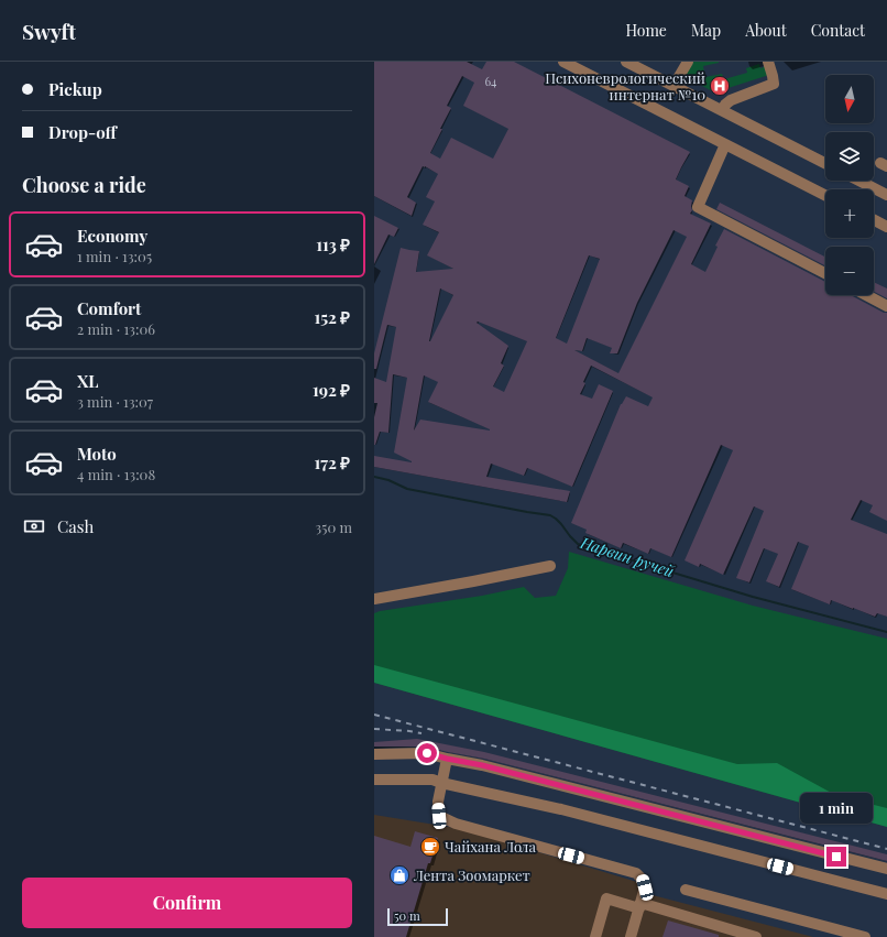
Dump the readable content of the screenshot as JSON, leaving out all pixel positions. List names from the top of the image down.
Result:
{
  "water": ["Нарвин ручей"],
  "places": {
    "hospital": ["Психоневрологический интернат №10"],
    "cafe": ["Чайхана Лола"],
    "shop": ["Лента Зоомаркет"]
  },
  "house_numbers": ["64"],
  "scale_bar": "50 m",
  "north": "bottom",
  "page": {
    "header": "Swyft",
    "nav": [
      "Home",
      "Map",
      "About",
      "Contact"
    ],
    "banner": ["Pickup", "Drop-off"],
    "map_buttons": ["+", "−"],
    "heading": "Choose a ride",
    "list": [
      {
        "name": "Economy",
        "note": "1 min · 13:05",
        "value": "113 ₽"
      },
      {
        "name": "Comfort",
        "note": "2 min · 13:06",
        "value": "152 ₽"
      },
      {
        "name": "XL",
        "note": "3 min · 13:07",
        "value": "192 ₽"
      },
      {
        "name": "Moto",
        "note": "4 min · 13:08",
        "value": "172 ₽"
      }
    ],
    "pay": ["Cash", "350 m"],
    "bubble": "1 min",
    "buttons": "Confirm",
    "scale": "50 m"
  }
}
